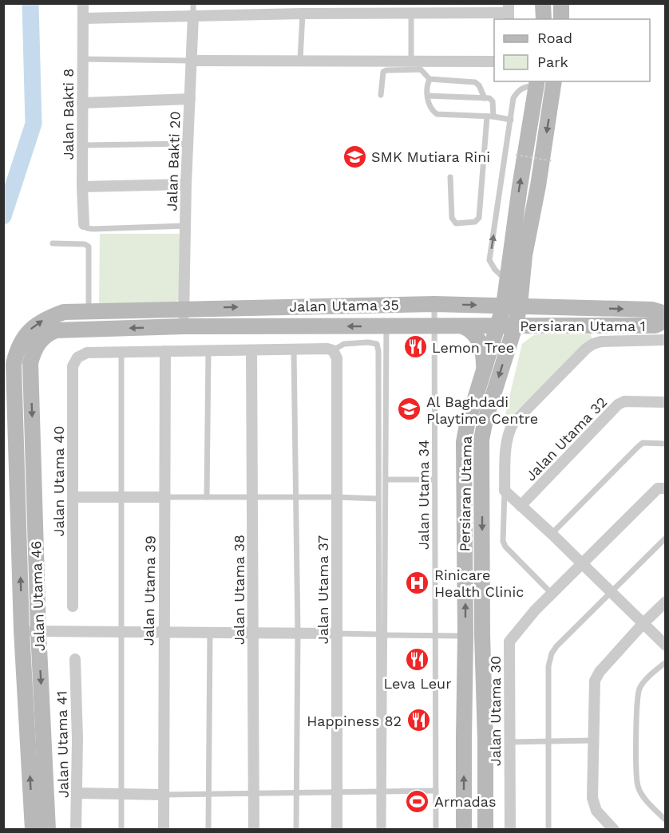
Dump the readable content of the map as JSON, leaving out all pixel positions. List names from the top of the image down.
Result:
{
  "streets": {
    "street": [
      "Jalan Bakti 8",
      "Jalan Bakti 20",
      "Jalan Utama 35",
      "Persiaran Utama 1",
      "Jalan Utama 32",
      "Jalan Utama 40",
      "Persiaran Utama",
      "Jalan Utama 38",
      "Jalan Utama 37",
      "Jalan Utama 39",
      "Jalan Utama 46",
      "Jalan Utama 30",
      "Jalan Utama 41"
    ],
    "lane": ["Jalan Utama 34"]
  },
  "crossings": [
    ["Jalan Bakti 20", "Jalan Utama 35"],
    ["Jalan Utama 35", "Persiaran Utama 1"],
    ["Jalan Utama 35", "Persiaran Utama"],
    ["Jalan Utama 35", "Jalan Utama 34"],
    ["Jalan Utama 35", "Jalan Utama 46"],
    ["Persiaran Utama 1", "Persiaran Utama"]
  ],
  "places": {
    "school or university": ["SMK Mutiara Rini", "Al Baghdadi Playtime Centre"],
    "restaurant": ["Lemon Tree", "Leva Leur", "Happiness 82"],
    "hospital": ["Rinicare Health Clinic"],
    "sports": ["Armadas"]
  },
  "legend": ["Road", "Park"]
}
